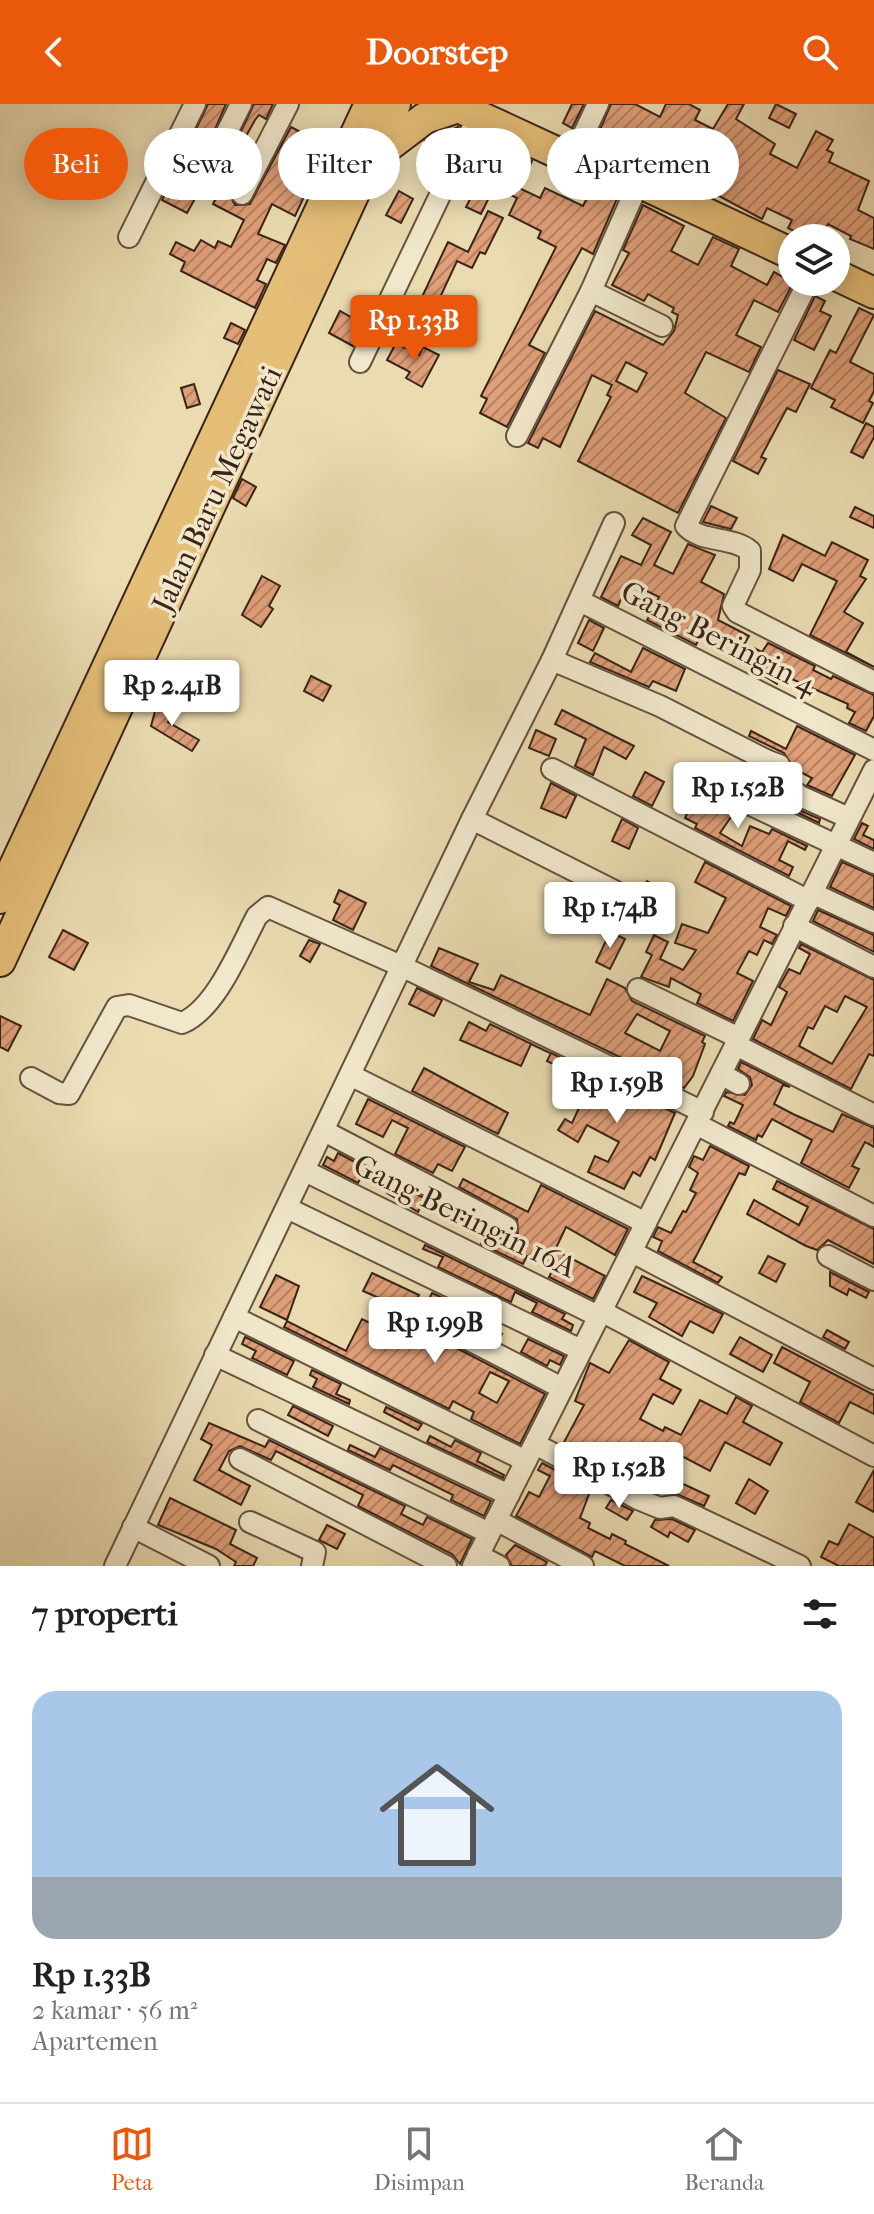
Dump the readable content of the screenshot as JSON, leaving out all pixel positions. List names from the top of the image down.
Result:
{
  "streets": {
    "highway": ["Jalan Baru Megawati"],
    "street": ["Gang Beringin 4", "Gang Beringin 16A"]
  },
  "page": {
    "header": "Doorstep",
    "chip": [
      "Beli",
      "Sewa",
      "Filter",
      "Baru",
      "Apartemen"
    ],
    "price": [
      "Rp 1.33B",
      "Rp 2.41B",
      "Rp 1.52B",
      "Rp 1.74B",
      "Rp 1.59B",
      "Rp 1.99B",
      "Rp 1.52B"
    ],
    "heading": "7 properti",
    "list": [
      {
        "name": "Rp 1.33B",
        "note": "2 kamar · 56 m² · Apartemen"
      }
    ],
    "tabs": ["Peta", "Disimpan", "Beranda"]
  }
}
